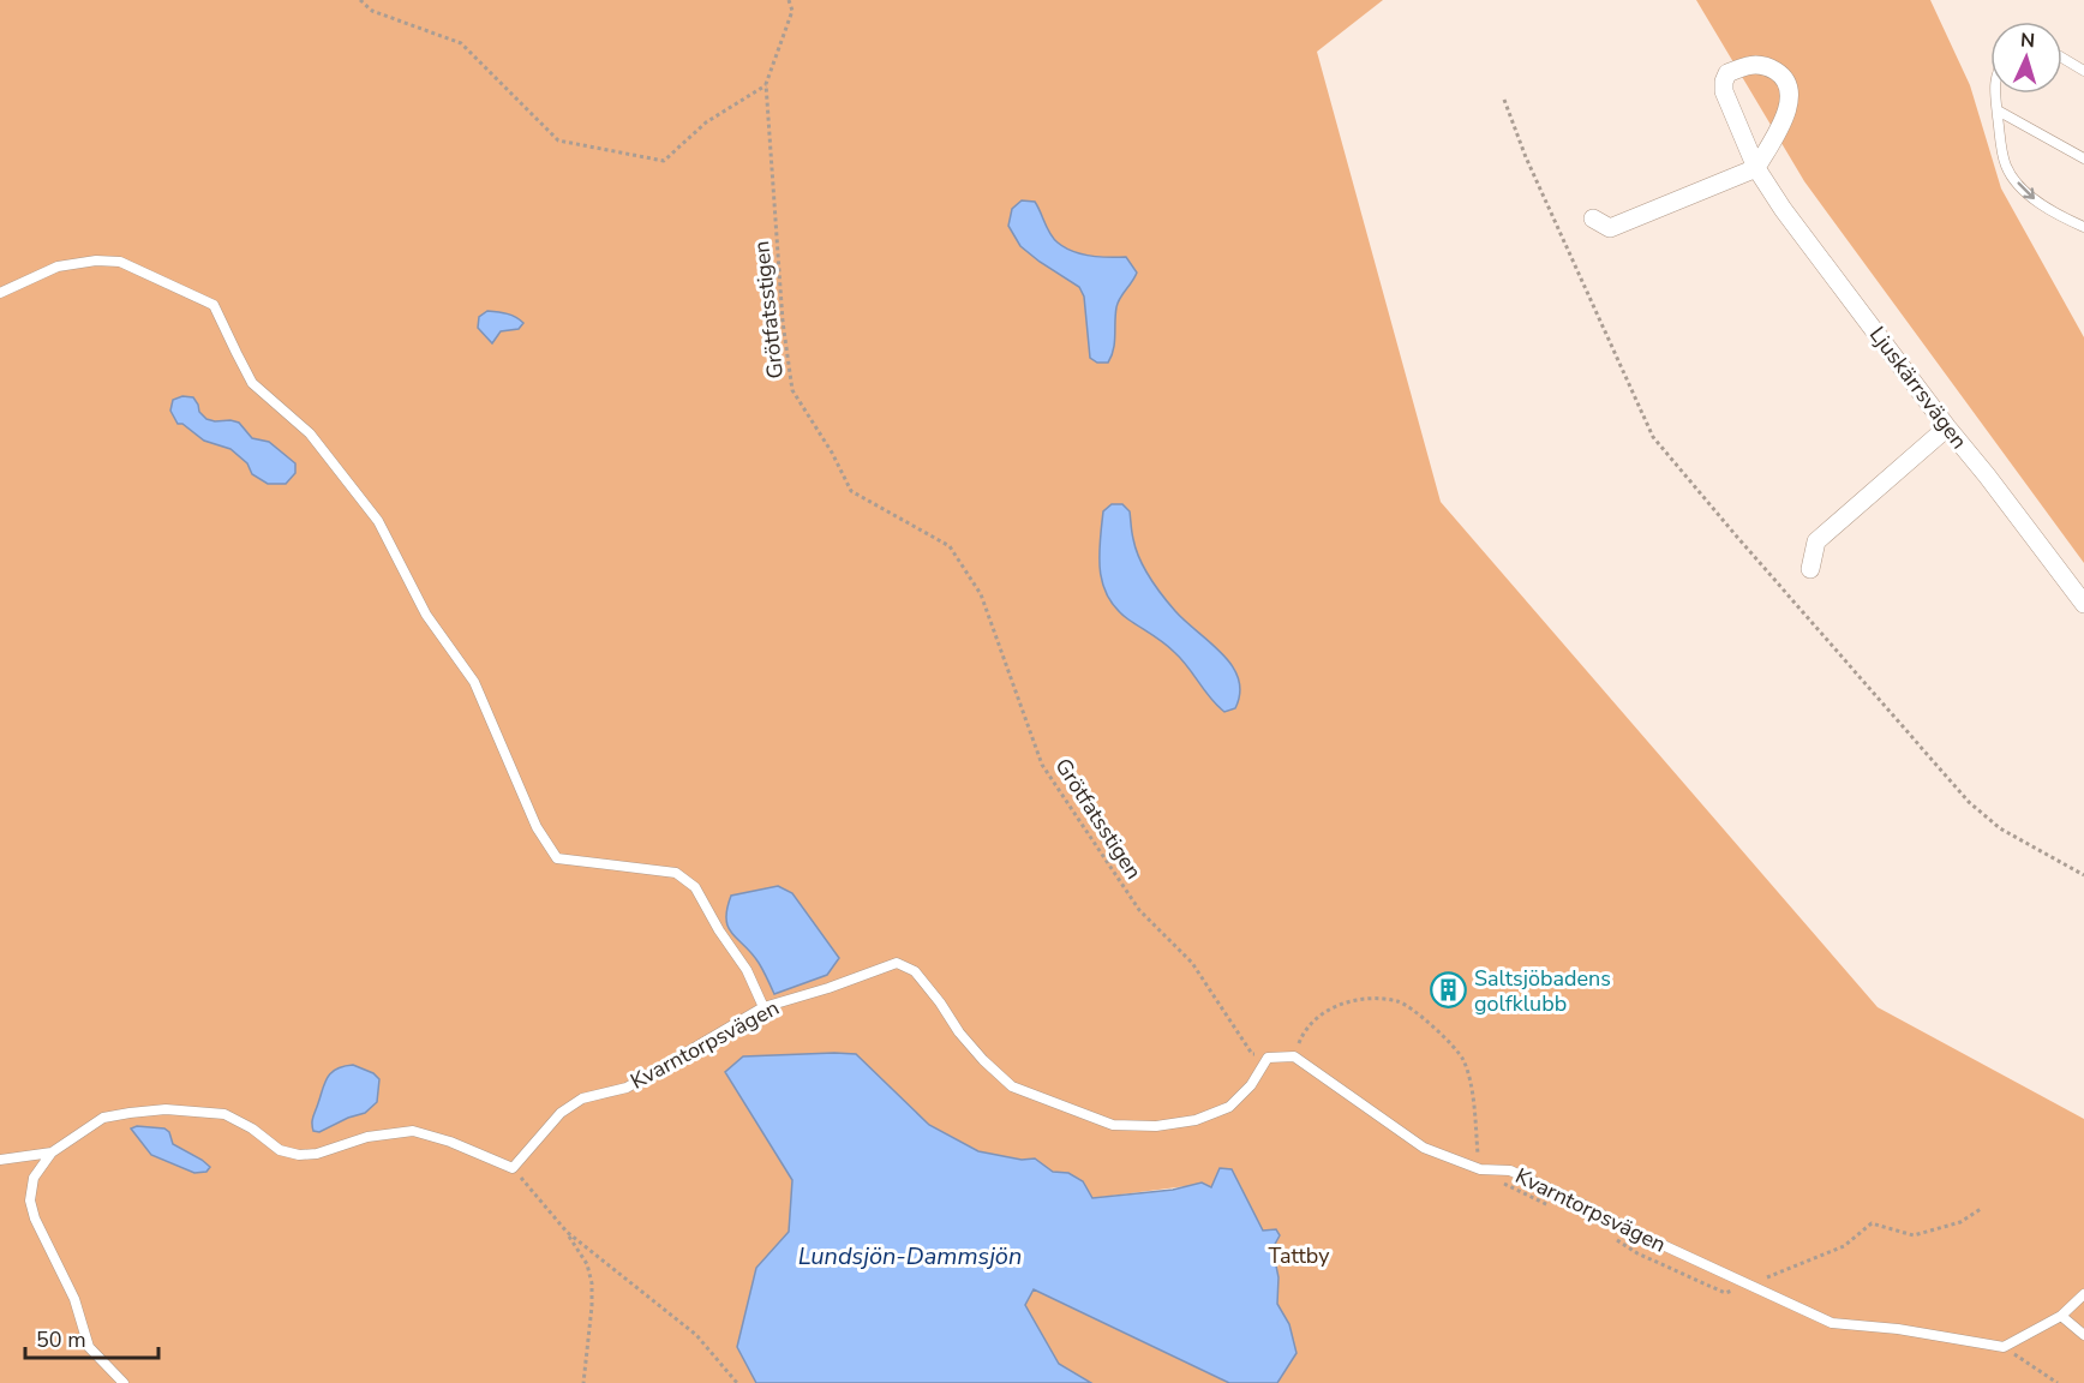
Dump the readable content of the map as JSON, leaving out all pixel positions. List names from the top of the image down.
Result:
{
  "streets": {
    "street": ["Ljuskärrsvägen"],
    "lane": ["Kvarntorpsvägen"],
    "path": ["Grötfatsstigen"]
  },
  "crossings": [
    ["Grötfatsstigen", "Kvarntorpsvägen"]
  ],
  "water": ["Lundsjön-Dammsjön"],
  "parks": ["Tattby"],
  "places": {
    "building": ["Saltsjöbadens golfklubb"]
  },
  "scale_bar": "50 m",
  "north": "top"
}
